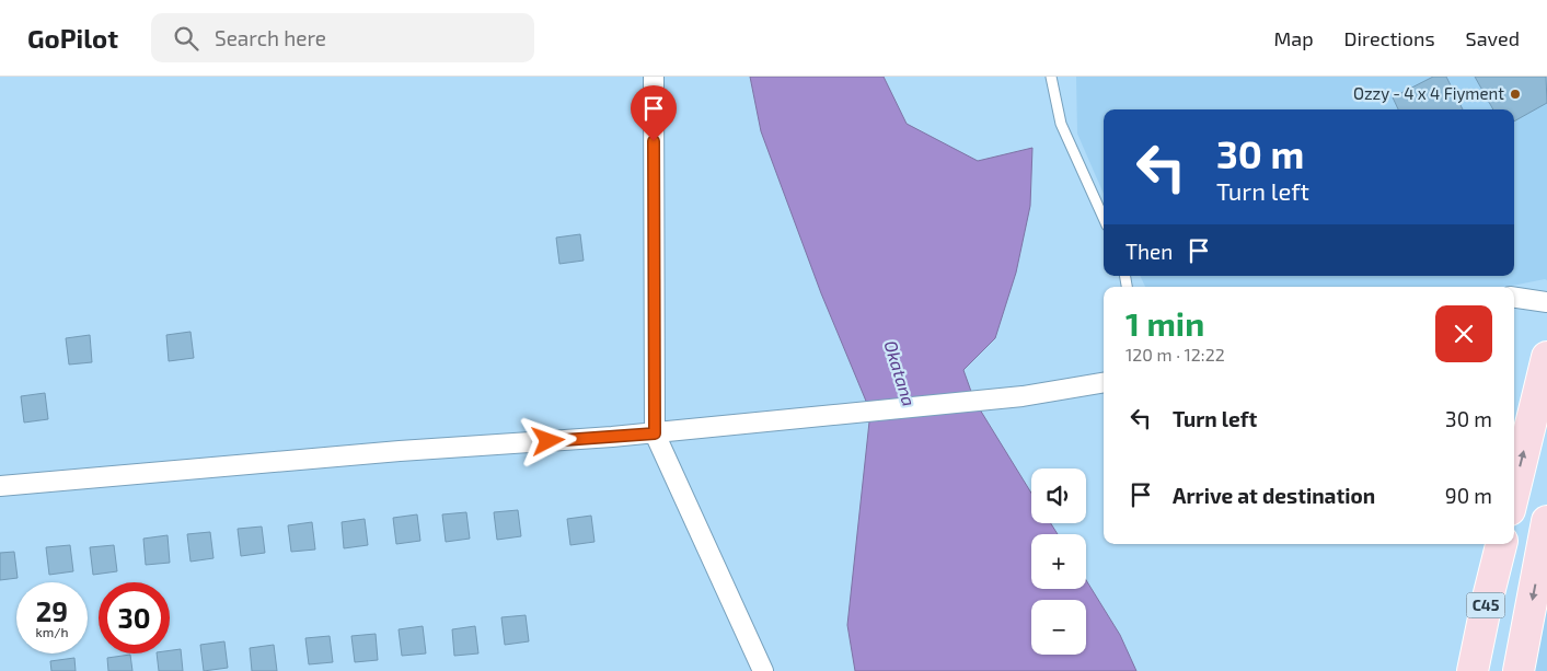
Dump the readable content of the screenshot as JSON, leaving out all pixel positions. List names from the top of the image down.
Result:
{
  "streets": {
    "main road": ["C45"]
  },
  "water": ["Okatana"],
  "places": ["Ozzy - 4 x 4 Fiyment"],
  "page": {
    "header": "GoPilot",
    "search": "Search here",
    "nav": ["Map", "Directions", "Saved"],
    "turn": ["30 m", "Turn left"],
    "then": "Then",
    "heading": ["1 min", "120 m · 12:22"],
    "list": [
      {
        "name": "Turn left",
        "value": "30 m"
      },
      {
        "name": "Arrive at destination",
        "value": "90 m"
      }
    ],
    "map_buttons": ["+", "−"],
    "speed": "29 km/h",
    "limit": "30"
  }
}
